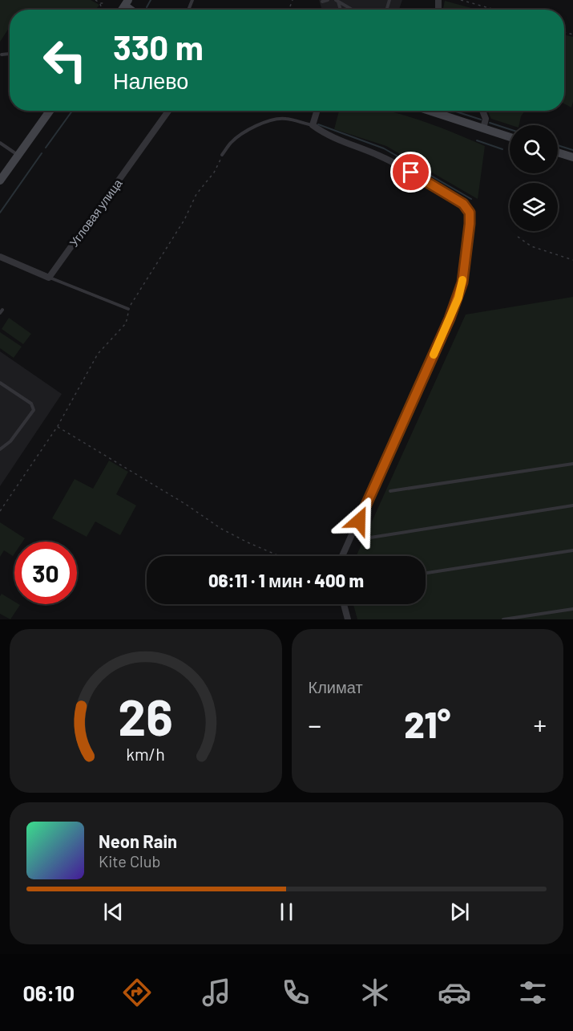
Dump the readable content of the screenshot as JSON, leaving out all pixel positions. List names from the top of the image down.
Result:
{
  "streets": {
    "street": ["Угловая улица"]
  },
  "page": {
    "turn": ["330 m", "Налево"],
    "limit": "30",
    "trip": "06:11 · 1 мин · 400 m",
    "tile": "Климат",
    "heat": ["−", "21°", "+"],
    "song": ["Neon Rain", "Kite Club"],
    "tabs": "06:10",
    "gauge": ["26", "km/h"]
  }
}
